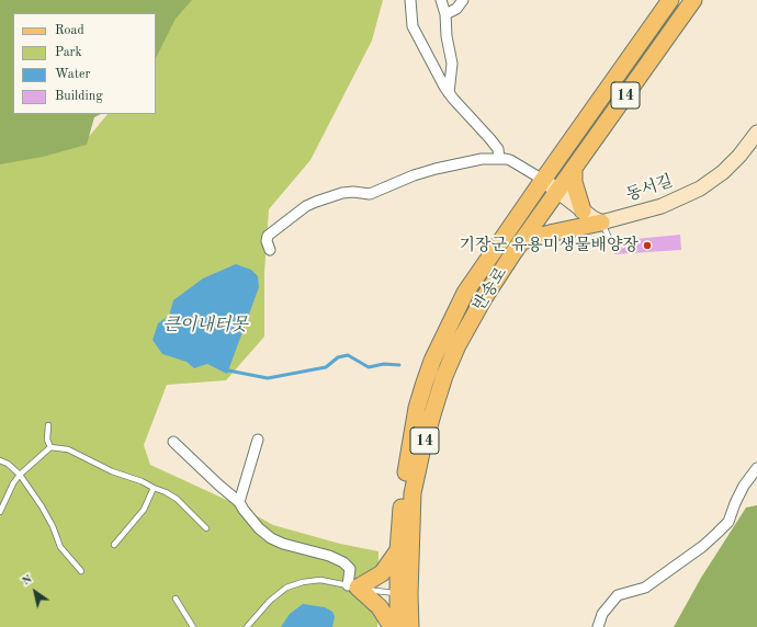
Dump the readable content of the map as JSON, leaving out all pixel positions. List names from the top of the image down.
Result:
{
  "streets": {
    "main road": ["14", "반송로"],
    "street": ["동서길"]
  },
  "water": ["큰이내터못"],
  "places": ["기장군 유용미생물배양장"],
  "legend": [
    "Road",
    "Park",
    "Water",
    "Building"
  ],
  "north": "top left"
}
